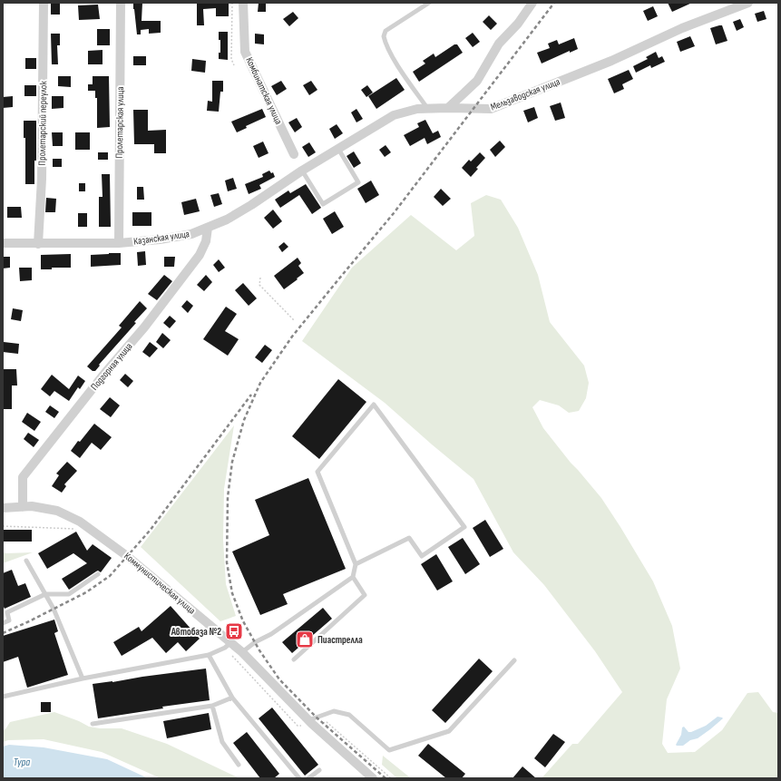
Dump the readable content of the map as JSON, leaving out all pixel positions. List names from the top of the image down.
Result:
{
  "streets": {
    "street": [
      "Комбинатская улица",
      "Мельзаводская улица",
      "Пролетарская улица",
      "Пролетарский переулок",
      "Казанская улица",
      "Подгорная улица",
      "Коммунистическая улица"
    ]
  },
  "crossings": [
    ["Мельзаводская улица", "Казанская улица"],
    ["Пролетарская улица", "Казанская улица"],
    ["Пролетарский переулок", "Казанская улица"],
    ["Казанская улица", "Подгорная улица"],
    ["Подгорная улица", "Коммунистическая улица"]
  ],
  "water": ["Тура"],
  "places": {
    "bus stop": ["Автобаза №2"],
    "shop": ["Пиастрелла"]
  }
}
